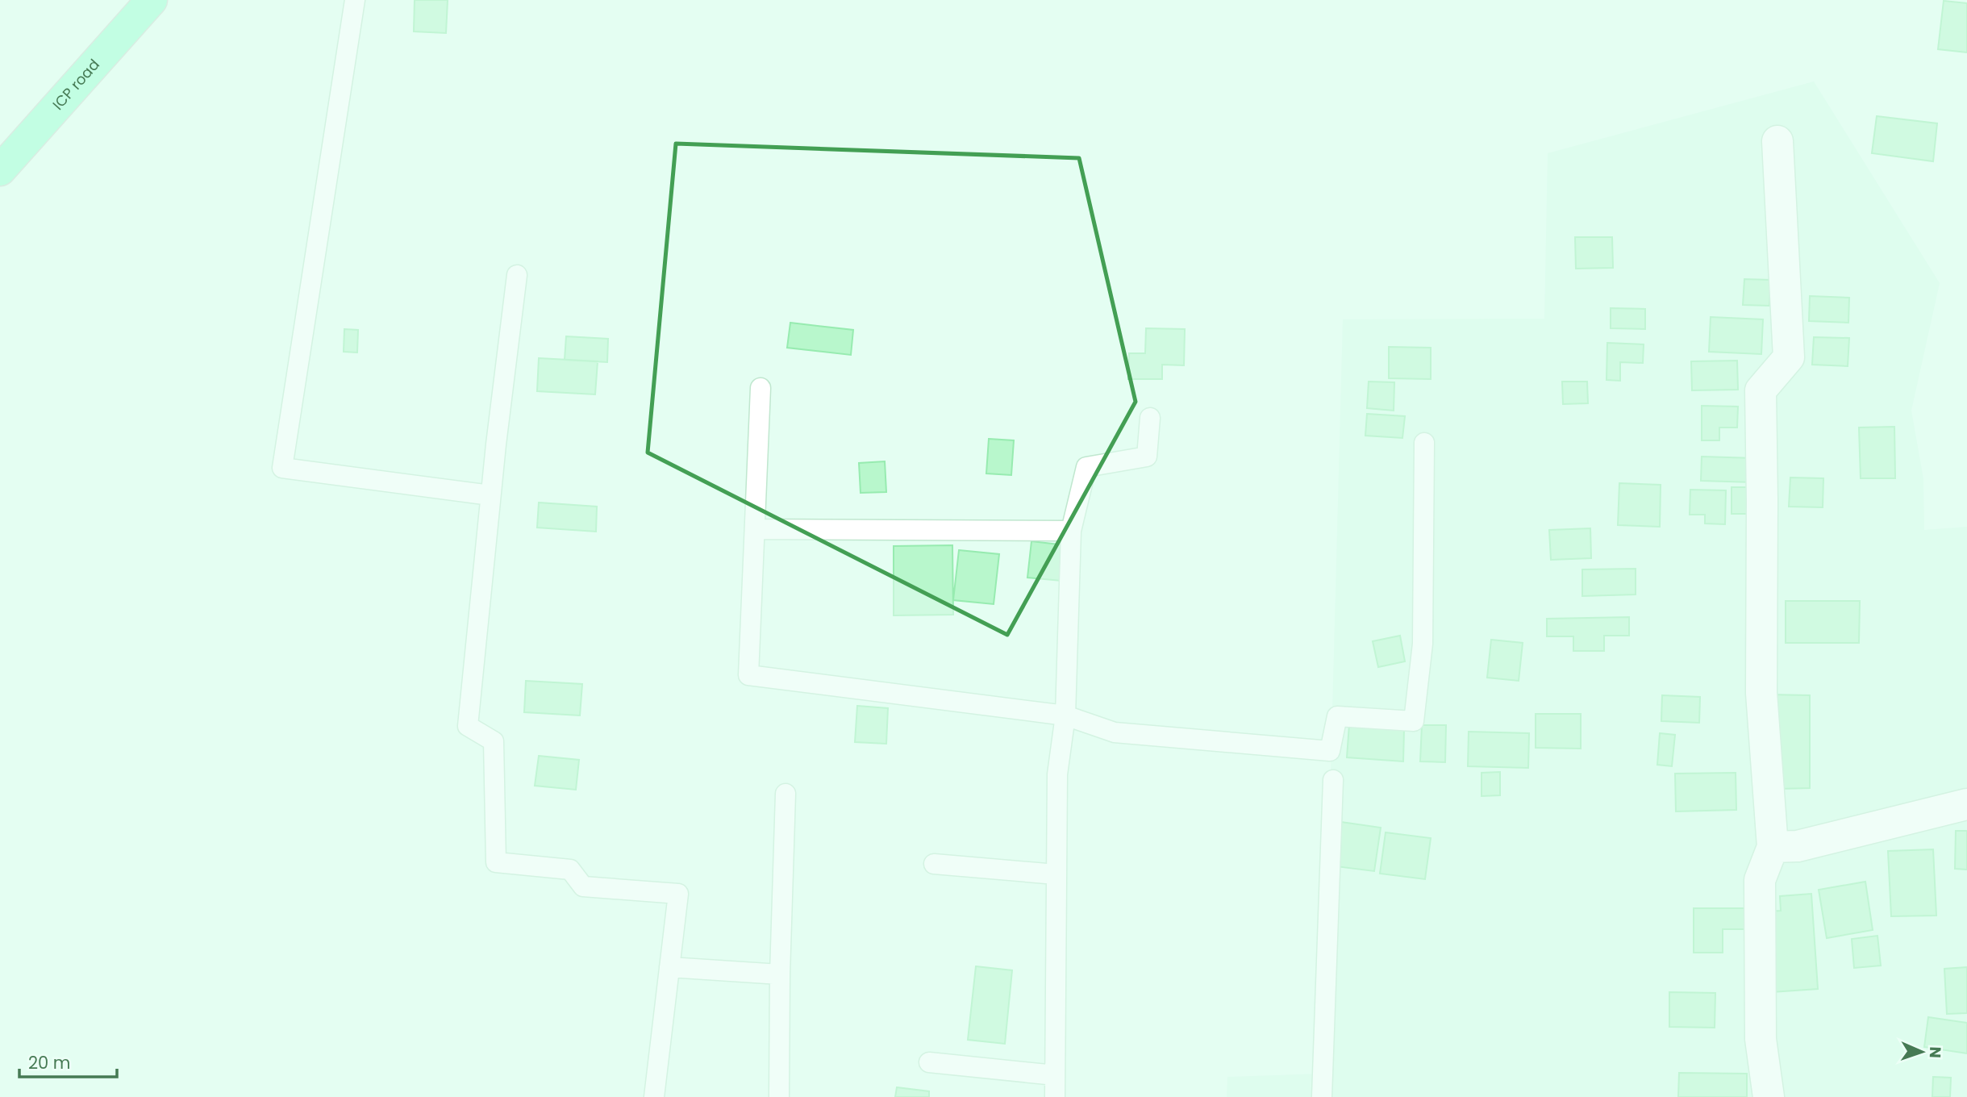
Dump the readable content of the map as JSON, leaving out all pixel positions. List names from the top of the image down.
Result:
{
  "streets": {
    "main road": ["ICP road"]
  },
  "scale_bar": "20 m",
  "north": "right"
}
